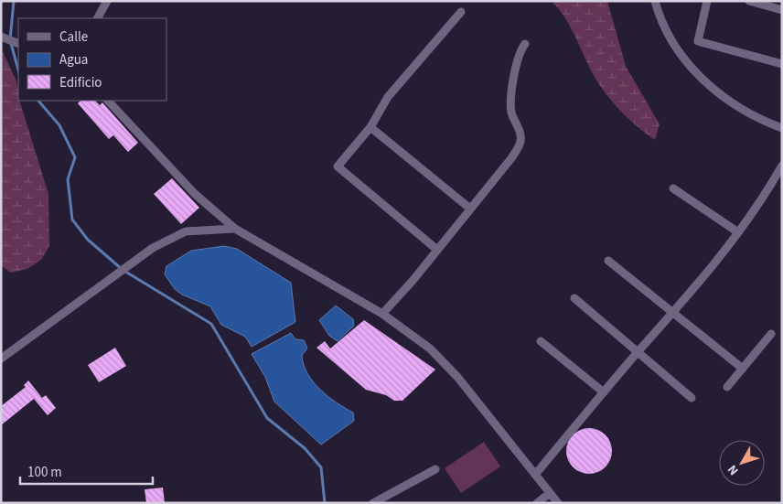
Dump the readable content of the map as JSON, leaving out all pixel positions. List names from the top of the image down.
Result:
{
  "legend": ["Calle", "Agua", "Edificio"],
  "scale_bar": "100 m",
  "north": "bottom left"
}
